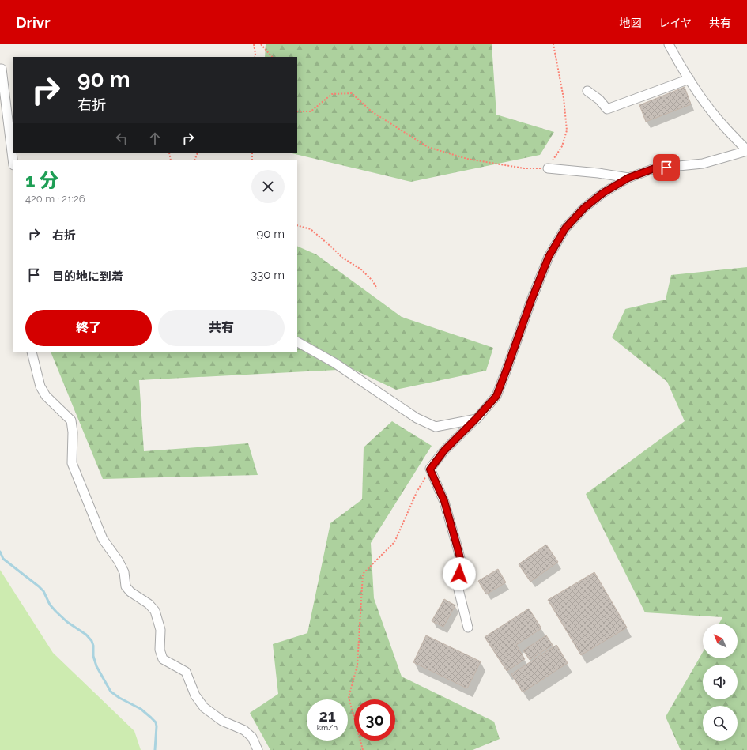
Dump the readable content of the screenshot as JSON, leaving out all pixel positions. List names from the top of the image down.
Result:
{
  "north": "top left",
  "page": {
    "header": "Drivr",
    "nav": ["地図", "レイヤ", "共有"],
    "turn": ["90 m", "右折"],
    "heading": ["1 分", "420 m · 21:26"],
    "list": [
      {
        "name": "右折",
        "value": "90 m"
      },
      {
        "name": "目的地に到着",
        "value": "330 m"
      }
    ],
    "buttons": ["終了", "共有"],
    "speed": "21 km/h",
    "limit": "30"
  }
}
